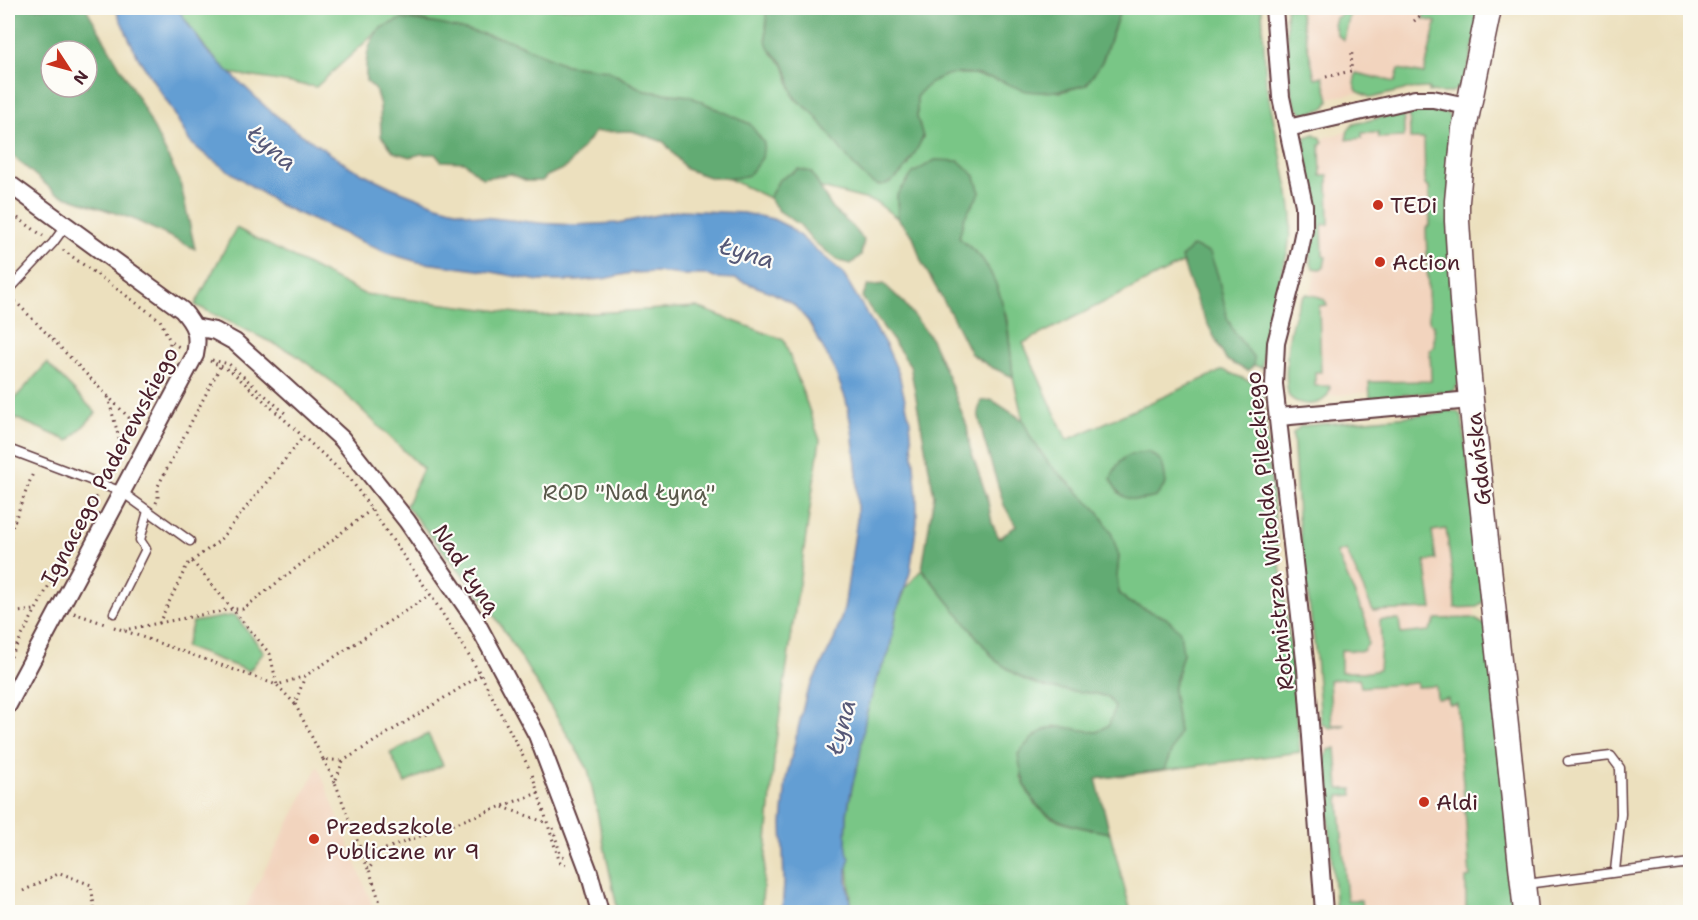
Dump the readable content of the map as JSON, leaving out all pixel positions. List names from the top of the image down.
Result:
{
  "streets": {
    "street": [
      "Gdańska",
      "Ignacego Paderewskiego",
      "Rotmistrza Witolda Pileckiego",
      "Nad Łyną"
    ]
  },
  "crossings": [
    ["Ignacego Paderewskiego", "Nad Łyną"]
  ],
  "water": ["Łyna"],
  "parks": ["ROD \"Nad Łyną\""],
  "places": [
    "TEDi",
    "Action",
    "Aldi",
    "Przedszkole Publiczne nr 9"
  ],
  "north": "bottom right"
}
